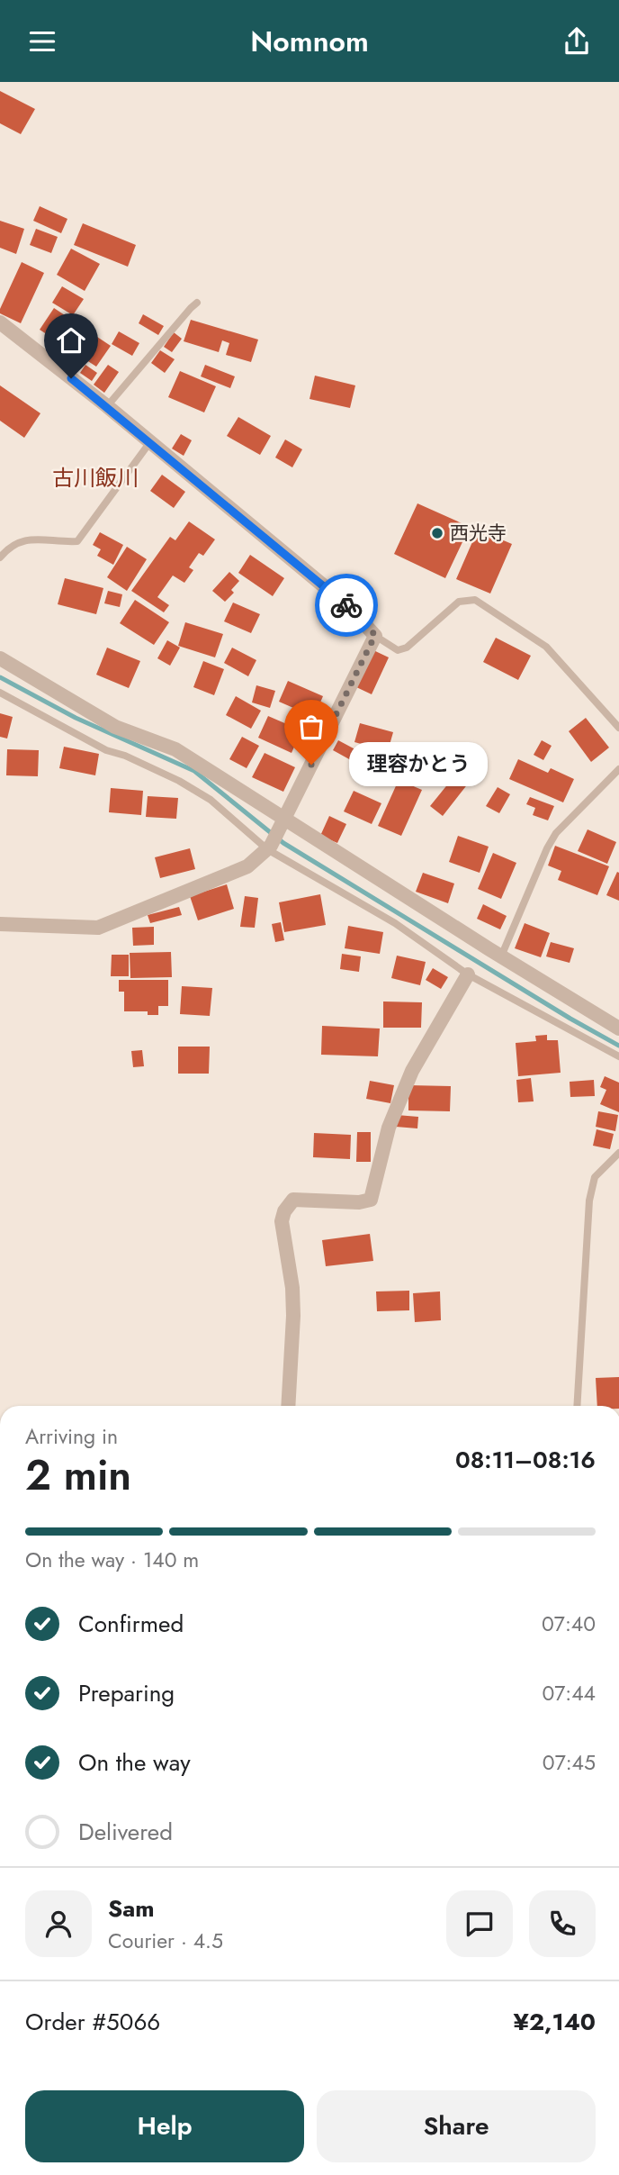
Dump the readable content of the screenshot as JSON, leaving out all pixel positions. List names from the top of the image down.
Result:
{
  "districts": ["古川飯川"],
  "places": ["西光寺", "理容かとう"],
  "page": {
    "header": "Nomnom",
    "bubble": "理容かとう",
    "heading": ["2 min", "Arriving in", "08:11–08:16"],
    "panel": [
      "Sam",
      "Courier · 4.5",
      "Order #5066",
      "¥2,140"
    ],
    "bar": "On the way · 140 m",
    "list": [
      ["Confirmed", "07:40"],
      ["Preparing", "07:44"],
      ["On the way", "07:45"],
      "Delivered"
    ],
    "buttons": ["Help", "Share"]
  }
}
